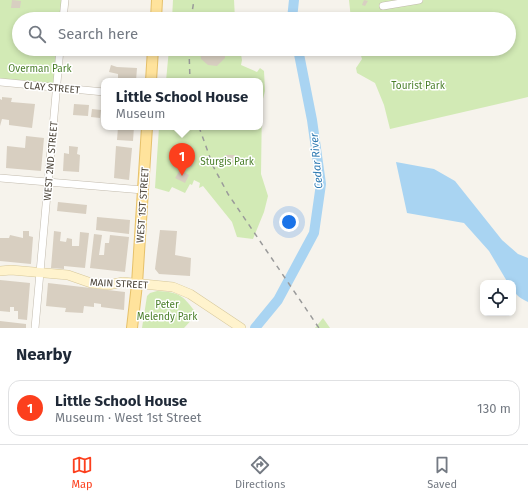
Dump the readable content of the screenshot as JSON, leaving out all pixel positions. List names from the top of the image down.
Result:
{
  "streets": {
    "main road": ["WEST 1ST STREET", "MAIN STREET"],
    "street": ["CLAY STREET", "WEST 2ND STREET"]
  },
  "crossings": [
    ["CLAY STREET", "WEST 2ND STREET"],
    ["WEST 2ND STREET", "MAIN STREET"],
    ["WEST 1ST STREET", "MAIN STREET"]
  ],
  "water": ["Cedar River"],
  "parks": [
    "Overman Park",
    "Tourist Park",
    "Sturgis Park",
    "Peter Melendy Park"
  ],
  "page": {
    "search": "Search here",
    "popup": ["Little School House", "Museum"],
    "pins": "1",
    "heading": "Nearby",
    "list": [
      {
        "mark": "1",
        "name": "Little School House",
        "note": "Museum · West 1st Street",
        "value": "130 m"
      }
    ],
    "nav": ["Map", "Directions", "Saved"]
  }
}
